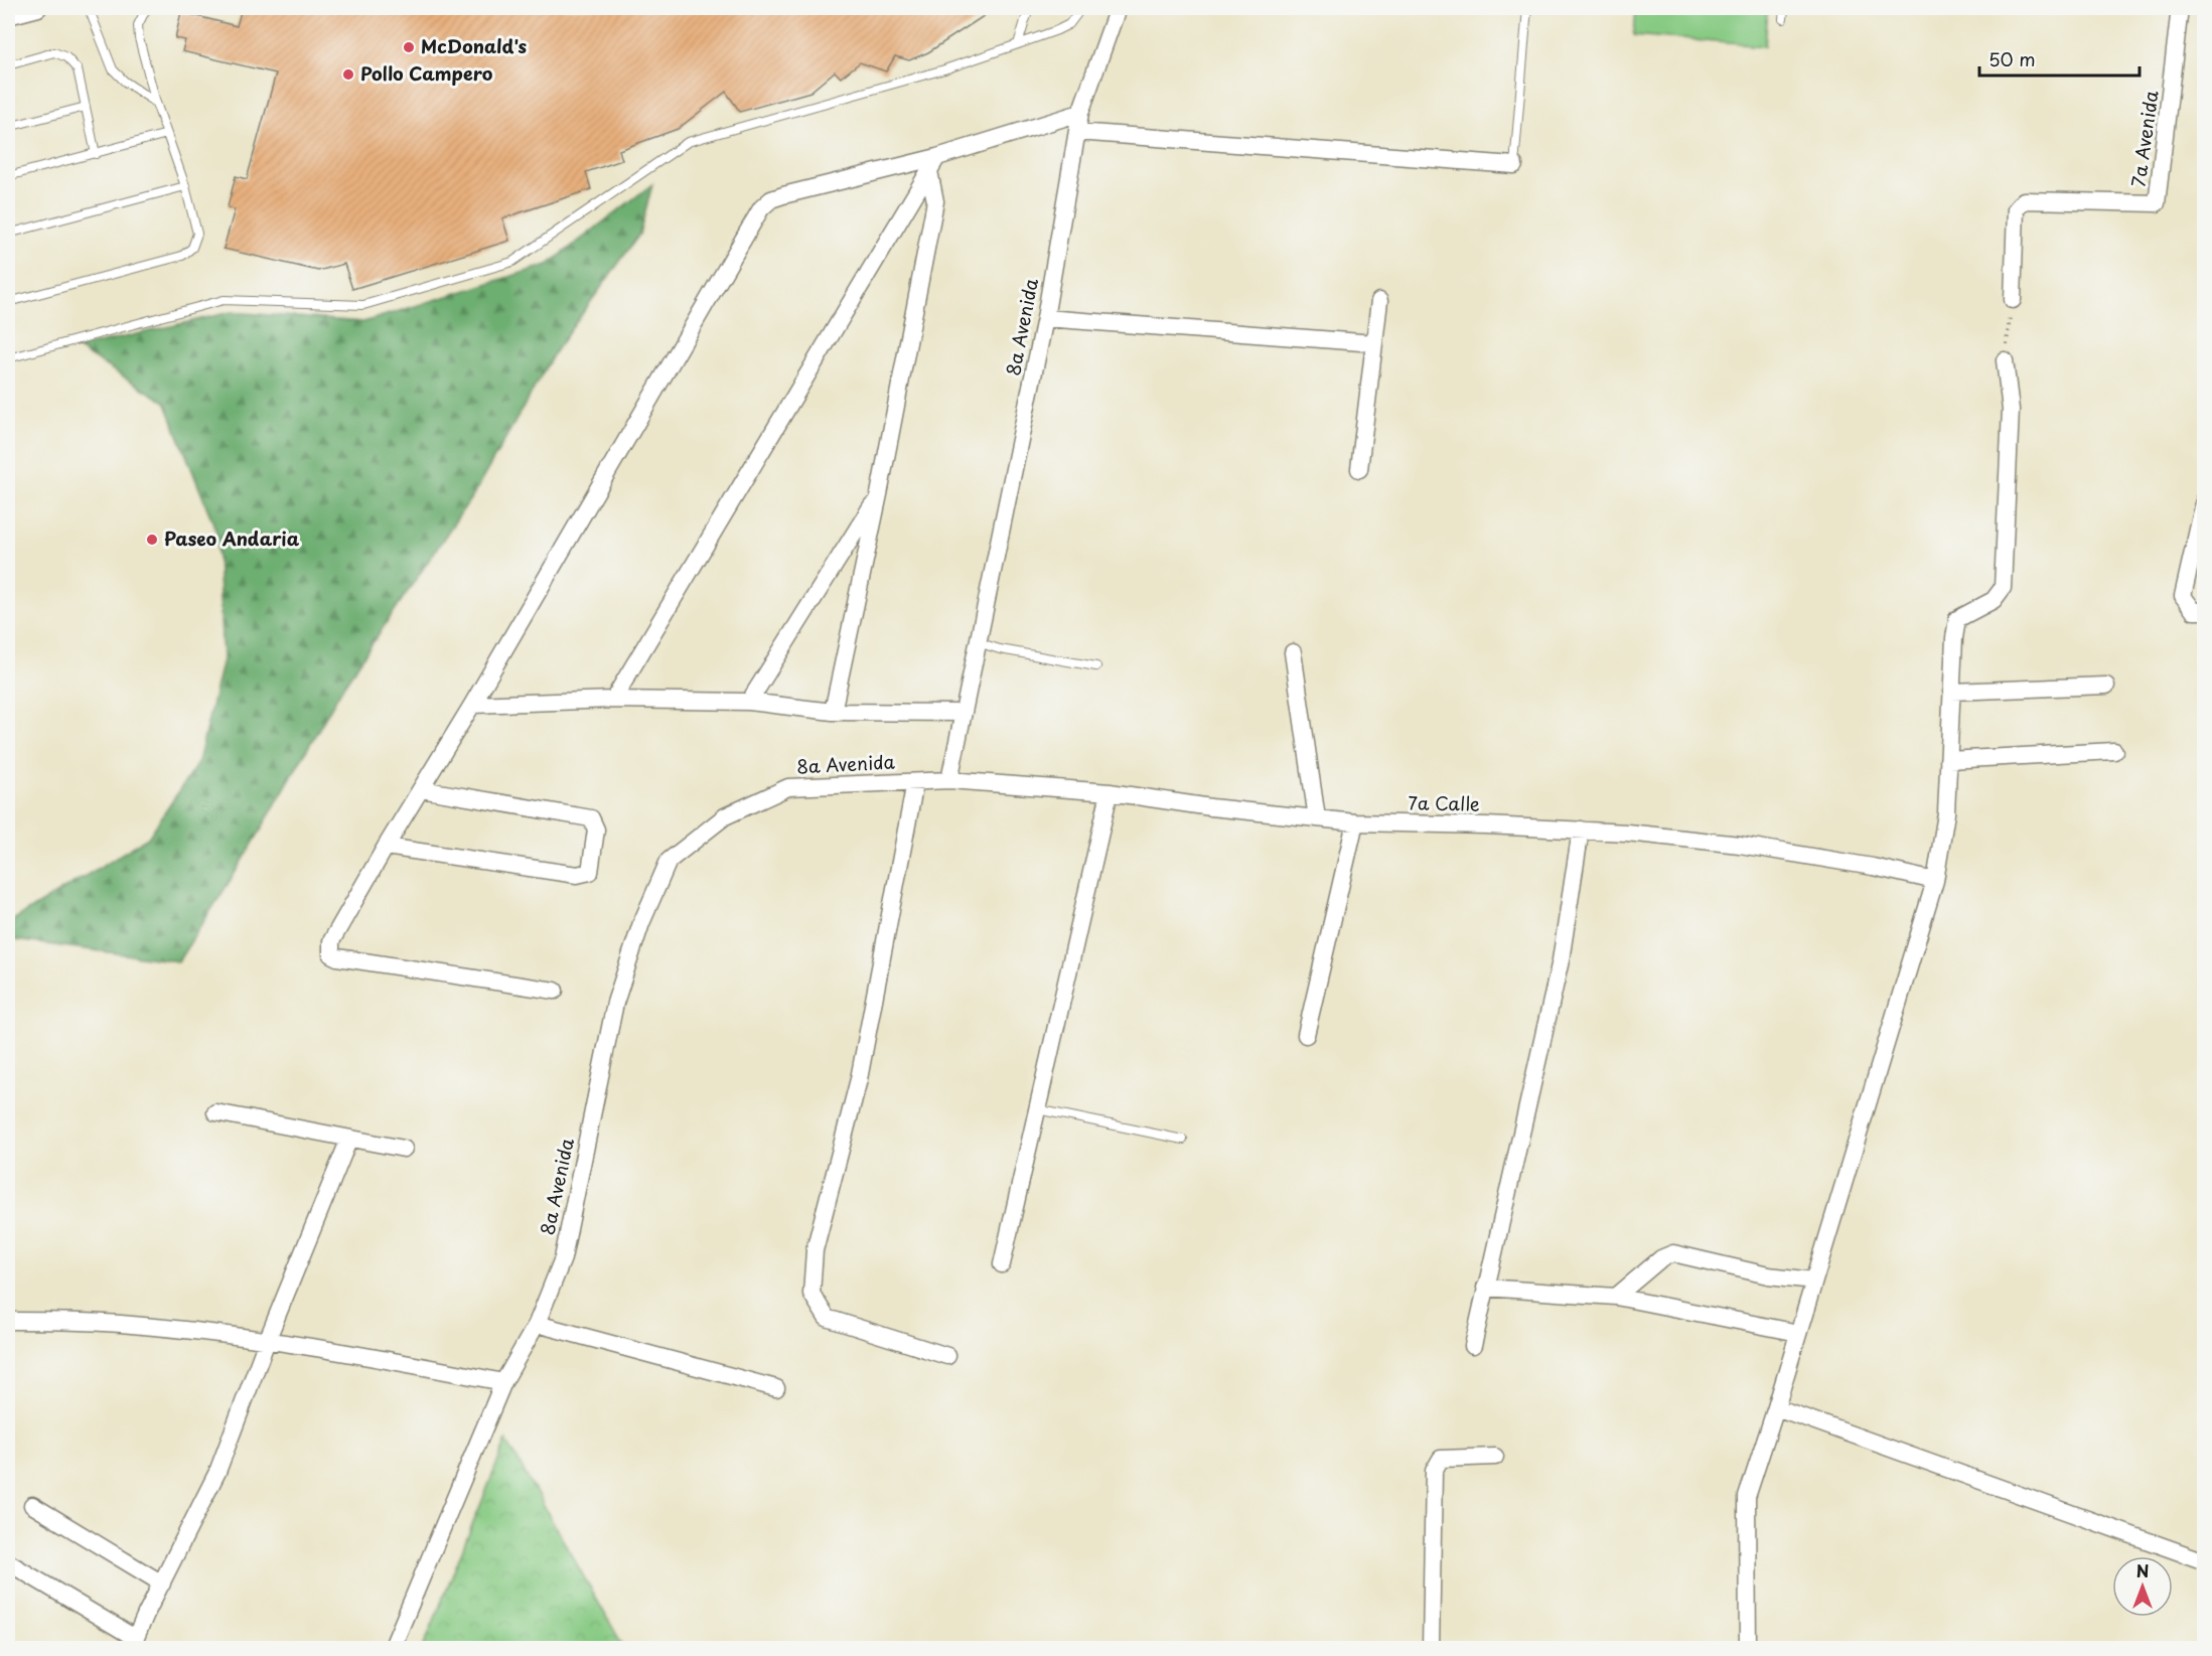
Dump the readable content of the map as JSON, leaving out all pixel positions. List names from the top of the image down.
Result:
{
  "streets": {
    "street": ["7a Avenida", "8a Avenida", "7a Calle"]
  },
  "crossings": [
    ["8a Avenida", "7a Calle"]
  ],
  "places": ["McDonald's", "Pollo Campero", "Paseo Andaria"],
  "scale_bar": "50 m",
  "north": "top"
}
